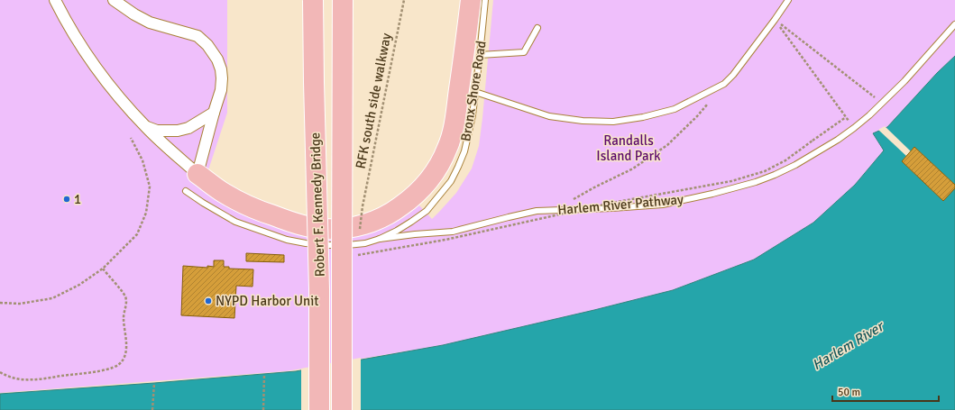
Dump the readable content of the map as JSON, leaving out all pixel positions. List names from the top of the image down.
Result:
{
  "streets": {
    "highway": ["Robert F. Kennedy Bridge"],
    "lane": ["Bronx Shore Road", "Harlem River Pathway"],
    "path": ["RFK south side walkway"]
  },
  "crossings": [
    ["Bronx Shore Road", "Harlem River Pathway"]
  ],
  "water": ["Harlem River"],
  "parks": ["Randalls Island Park"],
  "places": ["1", "NYPD Harbor Unit"],
  "scale_bar": "50 m"
}
